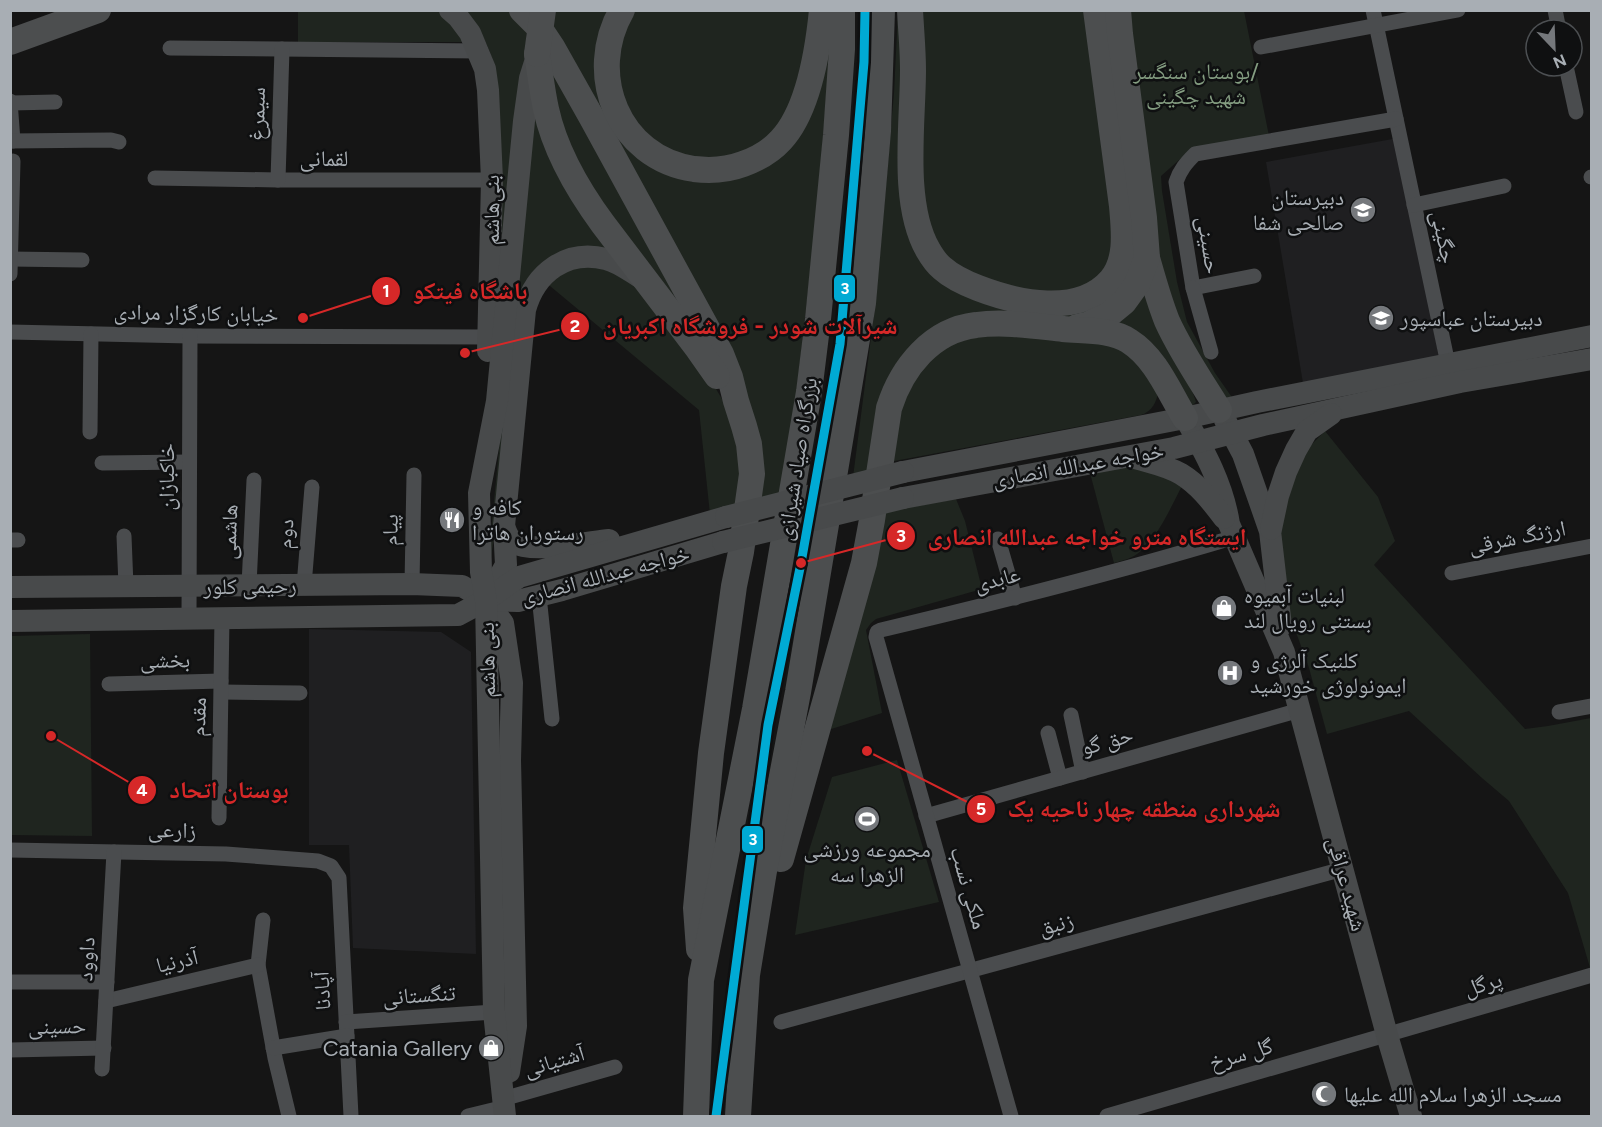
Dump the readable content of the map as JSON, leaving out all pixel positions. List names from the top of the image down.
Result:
{
  "streets": {
    "highway": ["بزرگراه صیاد شیرازی"],
    "main road": [
      "بنی‌هاشم",
      "خواجه عبدالله انصاری",
      "رحیمی کلور",
      "بنی هاشم",
      "شهید عراقی"
    ],
    "street": [
      "سیمرغ",
      "لقمانی",
      "چگینی",
      "حسینی",
      "خیابان کارگزار مرادی",
      "خاکبازان",
      "پیام",
      "هاشمی",
      "دوم",
      "ارژنگ شرقی",
      "عابدی",
      "بخشی",
      "مقدم",
      "حق گو",
      "زارعی",
      "ملکی نسب",
      "زنبق",
      "داوود",
      "آذرنیا",
      "پرگل",
      "آپادنا",
      "تنگستانی",
      "گل سرخ",
      "آشتیانی"
    ]
  },
  "crossings": [
    ["سیمرغ", "لقمانی"],
    ["لقمانی", "بنی‌هاشم"],
    ["بنی‌هاشم", "خیابان کارگزار مرادی"],
    ["چگینی", "حسینی"],
    ["چگینی", "خواجه عبدالله انصاری"],
    ["حسینی", "داوود"],
    ["خیابان کارگزار مرادی", "خاکبازان"],
    ["خواجه عبدالله انصاری", "رحیمی کلور"],
    ["خواجه عبدالله انصاری", "بنی هاشم"],
    ["خواجه عبدالله انصاری", "شهید عراقی"],
    ["خاکبازان", "رحیمی کلور"],
    ["پیام", "رحیمی کلور"],
    ["هاشمی", "رحیمی کلور"],
    ["دوم", "رحیمی کلور"],
    ["عابدی", "شهید عراقی"],
    ["عابدی", "ملکی نسب"],
    ["رحیمی کلور", "بنی هاشم"],
    ["بخشی", "مقدم"],
    ["بنی هاشم", "تنگستانی"],
    ["بنی هاشم", "آشتیانی"],
    ["حق گو", "شهید عراقی"],
    ["حق گو", "ملکی نسب"],
    ["زارعی", "داوود"],
    ["زارعی", "آپادنا"],
    ["شهید عراقی", "زنبق"],
    ["شهید عراقی", "پرگل"],
    ["شهید عراقی", "گل سرخ"],
    ["ملکی نسب", "زنبق"],
    ["داوود", "آذرنیا"],
    ["پرگل", "گل سرخ"],
    ["آپادنا", "تنگستانی"]
  ],
  "parks": ["بوستان سنگسر/ شهید چگینی"],
  "places": {
    "school or university": ["دبیرستان صالحی شفا", "دبیرستان عباسپور"],
    "other": [
      "باشگاه فیتکو",
      "شیرآلات شودر - فروشگاه اکبریان",
      "ایستگاه مترو خواجه عبدالله انصاری",
      "بوستان اتحاد",
      "شهرداری منطقه چهار ناحیه یک"
    ],
    "restaurant": ["کافه و رستوران هاترا"],
    "shop": ["لبنیات آبمیوه بستنی رویال لند", "Catania Gallery"],
    "hospital": ["کلنیک آلرژی و ایمونولوژی خورشید"],
    "sports": ["مجموعه ورزشی الزهرا سه"],
    "mosque": ["مسجد الزهرا سلام الله علیها"]
  },
  "lines": ["transit line 3"],
  "north": "bottom right"
}
